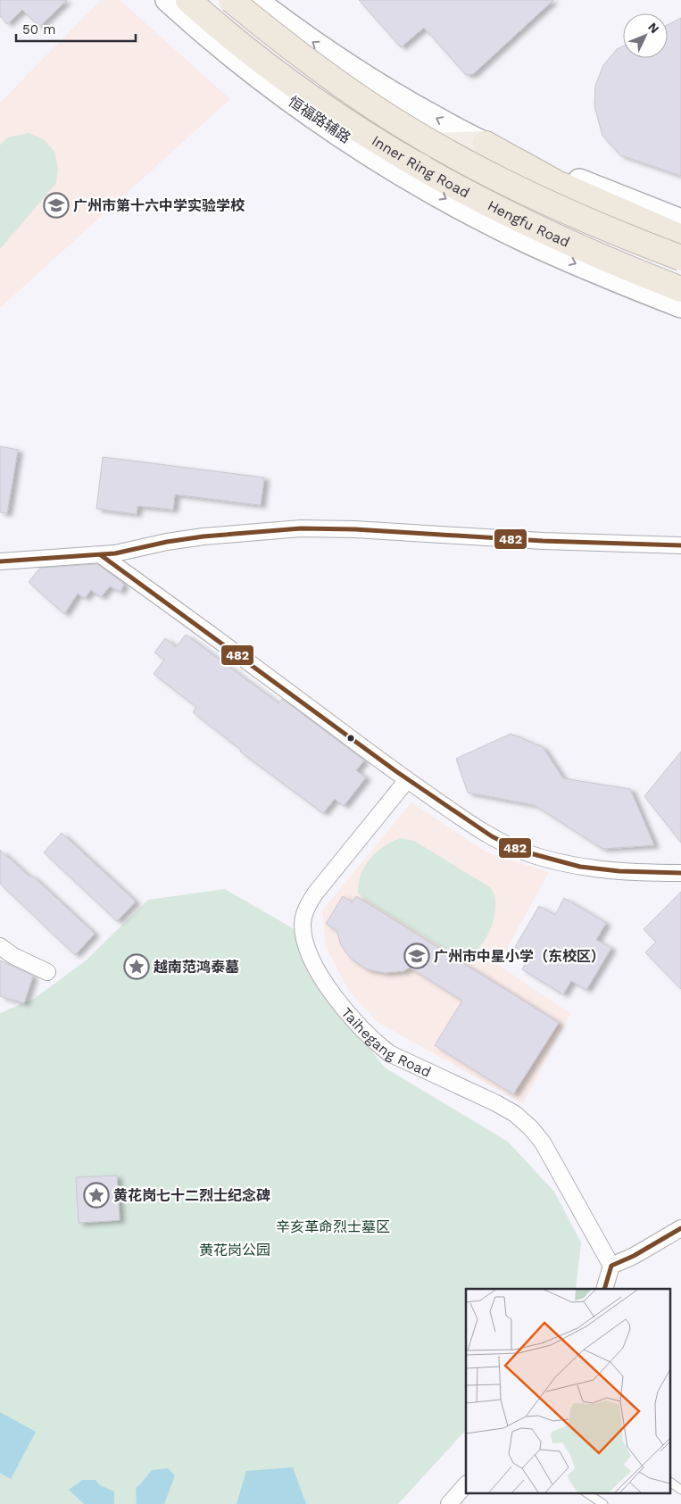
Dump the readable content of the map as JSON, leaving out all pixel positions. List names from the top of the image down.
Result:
{
  "streets": {
    "highway": ["Inner Ring Road"],
    "main road": ["恒福路辅路", "Hengfu Road"],
    "street": ["Taihegang Road"]
  },
  "parks": ["辛亥革命烈士墓区", "黄花岗公园"],
  "places": {
    "school or university": ["广州市第十六中学实验学校", "广州市中星小学（东校区）"],
    "place": ["越南范鸿泰墓", "黄花岗七十二烈士纪念碑"]
  },
  "lines": ["transit line 482"],
  "scale_bar": "50 m",
  "north": "top right"
}
